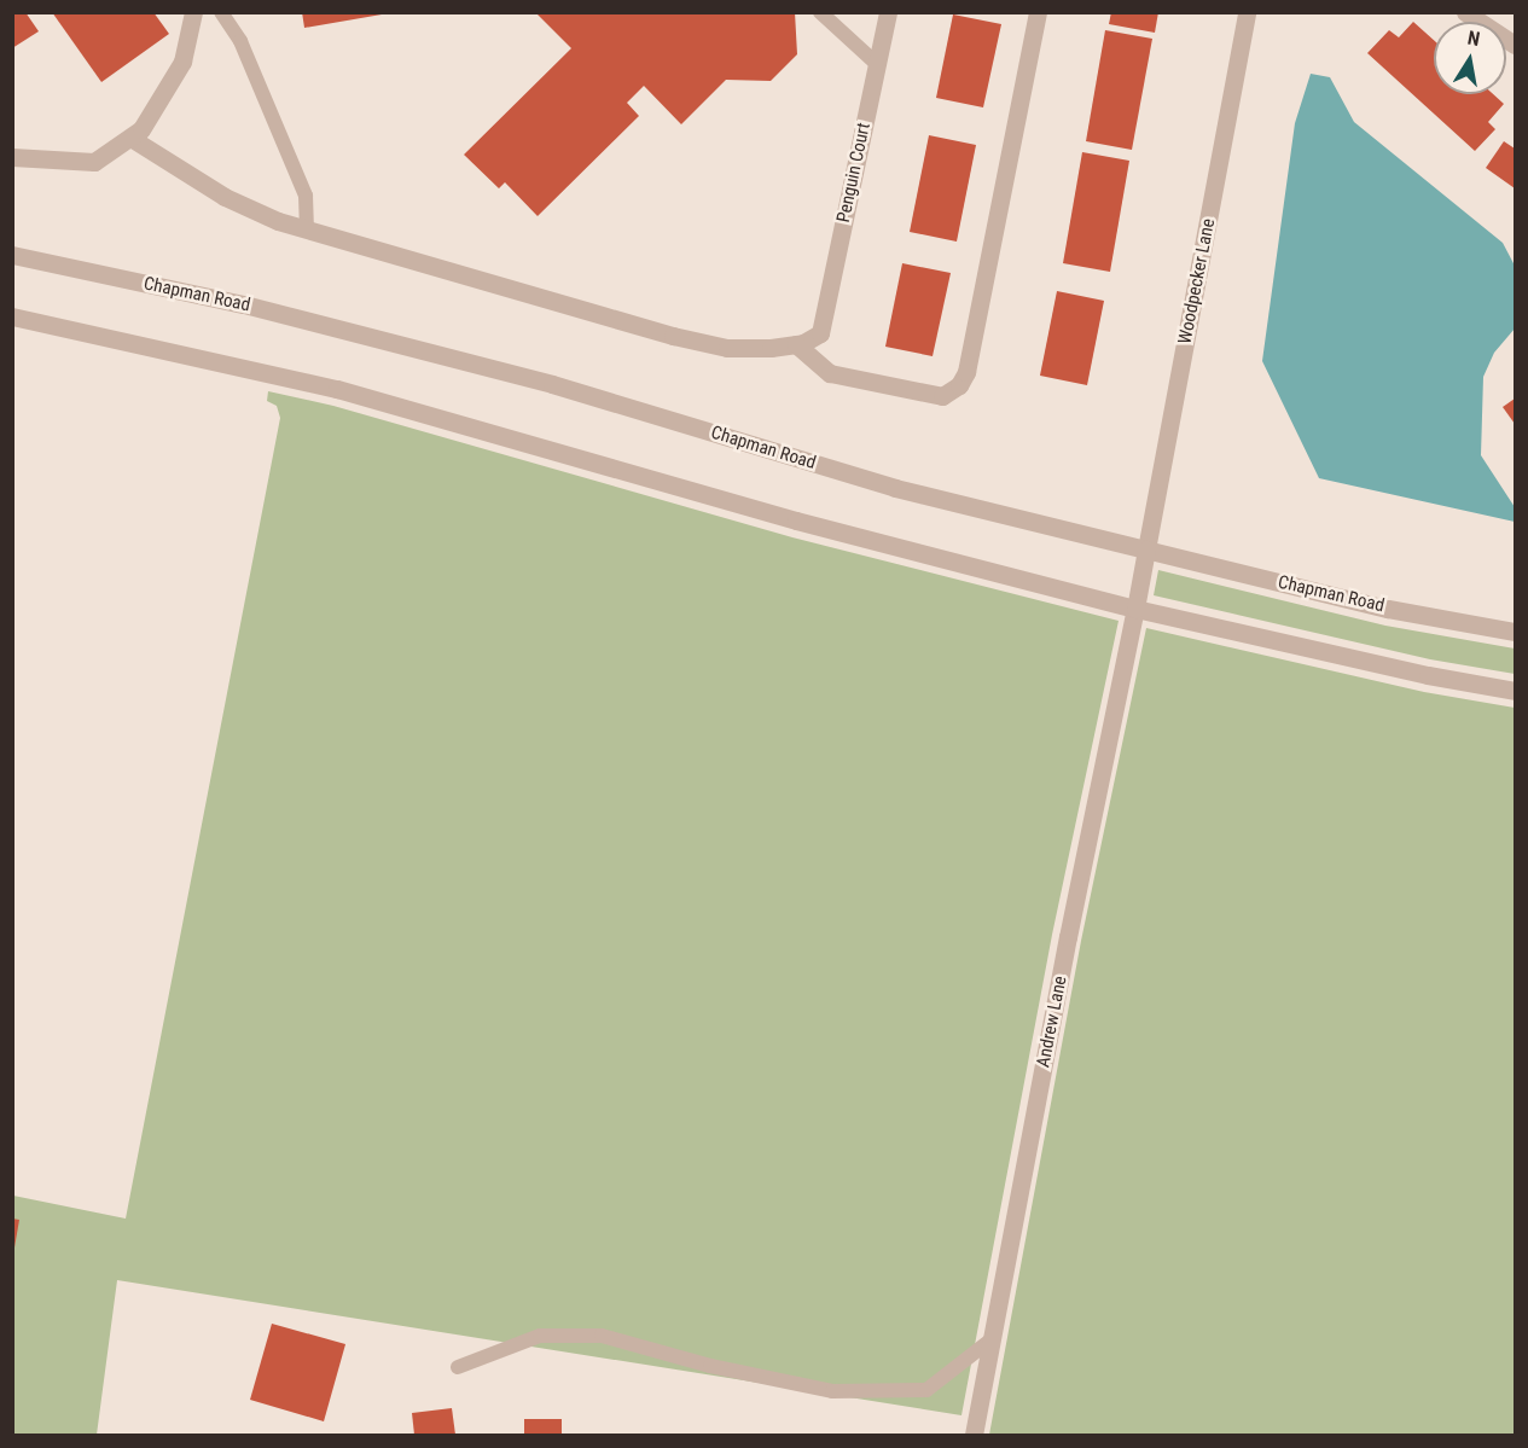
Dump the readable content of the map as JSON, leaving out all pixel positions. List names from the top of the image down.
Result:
{
  "streets": {
    "street": [
      "Penguin Court",
      "Woodpecker Lane",
      "Chapman Road",
      "Andrew Lane"
    ]
  },
  "crossings": [
    ["Woodpecker Lane", "Chapman Road"],
    ["Woodpecker Lane", "Andrew Lane"]
  ],
  "north": "top"
}
